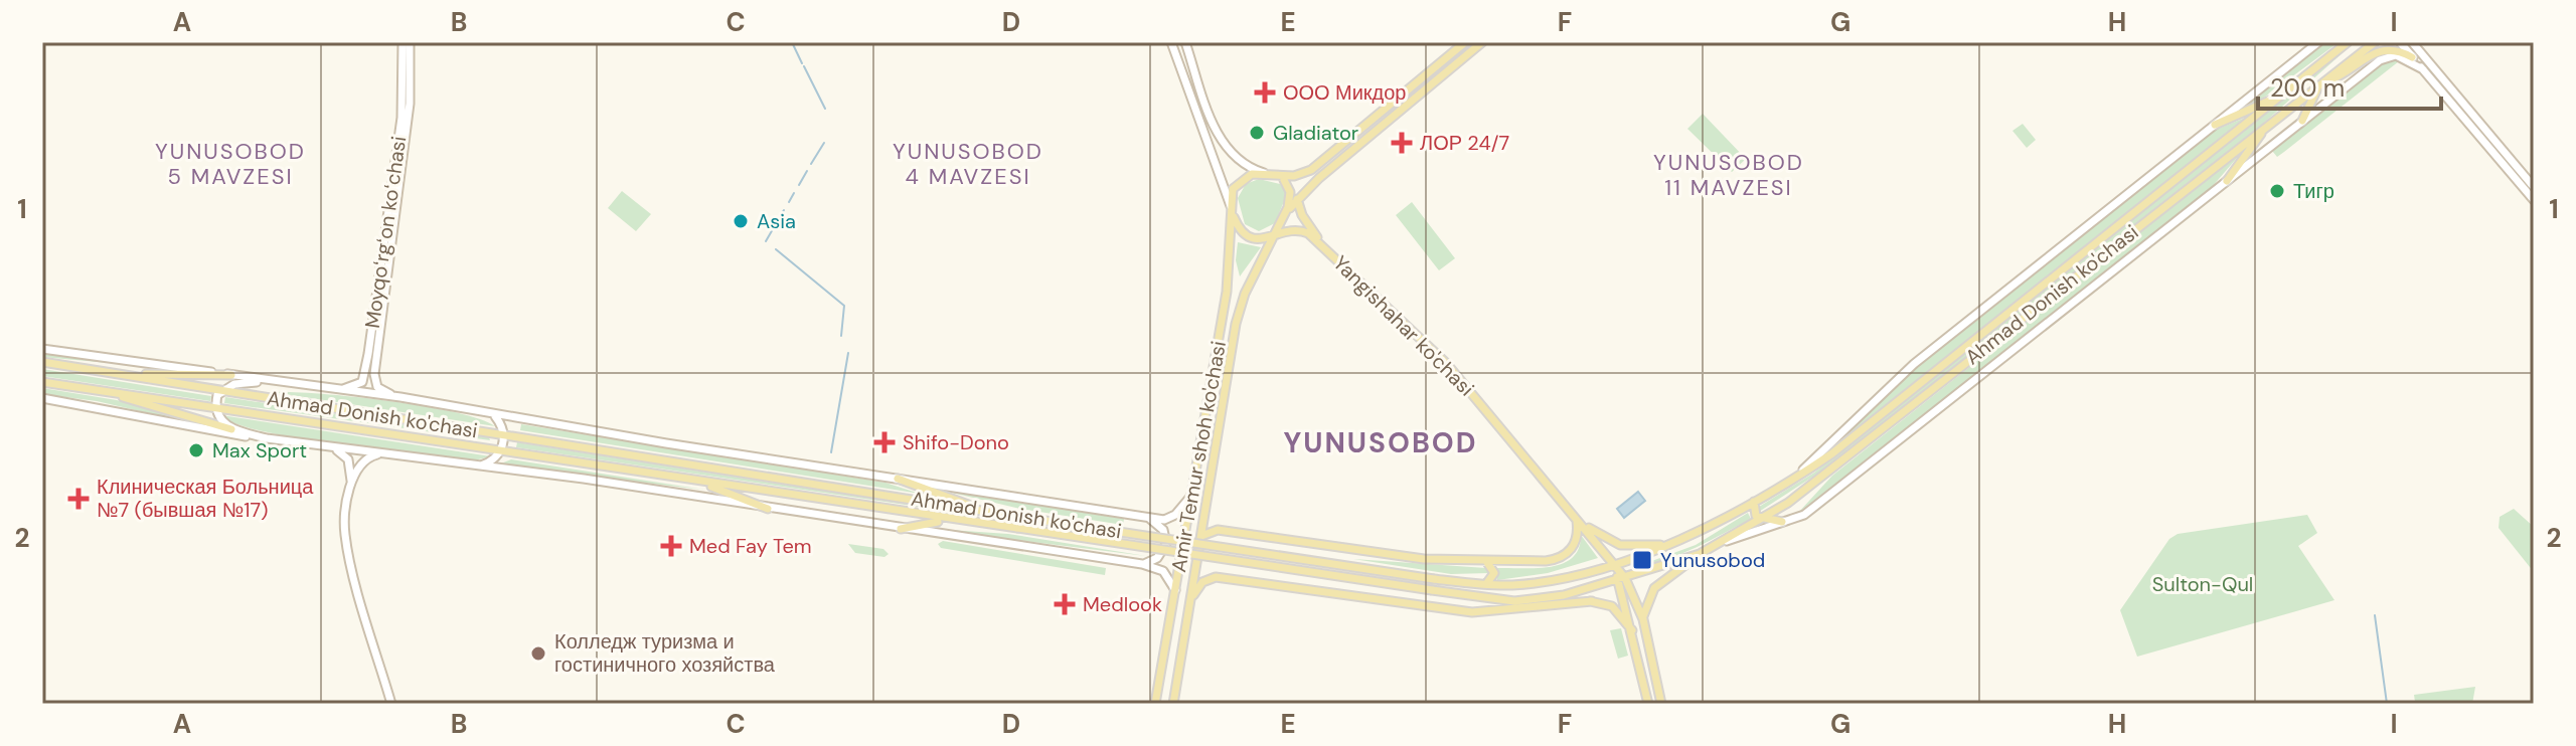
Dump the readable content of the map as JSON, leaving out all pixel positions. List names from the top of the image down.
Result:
{
  "streets": {
    "main road": ["Ahmad Donish ko'chasi", "Yangishahar ko'chasi", "Amir Temur shoh ko'chasi"],
    "street": ["Moyqoʻrgʻon koʻchasi"]
  },
  "crossings": [
    ["Moyqoʻrgʻon koʻchasi", "Ahmad Donish ko'chasi"],
    ["Ahmad Donish ko'chasi", "Yangishahar ko'chasi"],
    ["Ahmad Donish ko'chasi", "Amir Temur shoh ko'chasi"],
    ["Yangishahar ko'chasi", "Amir Temur shoh ko'chasi"]
  ],
  "districts": [
    "YUNUSOBOD 5 MAVZESI",
    "YUNUSOBOD 4 MAVZESI",
    "YUNUSOBOD 11 MAVZESI",
    "YUNUSOBOD"
  ],
  "parks": ["Sulton-Qul"],
  "places": {
    "health": [
      "ООО Микдор",
      "ЛОР 24/7",
      "Shifo-Dono",
      "Клиническая Больница №7 (бывшая №17)",
      "Med Fay Tem",
      "Medlook"
    ],
    "other": [
      "Gladiator",
      "Тигр",
      "Asia",
      "Max Sport",
      "Колледж туризма и гостиничного хозяйства"
    ],
    "transit": ["Yunusobod"]
  },
  "scale_bar": "200 m",
  "grid": {
    "columns": [
      "A",
      "B",
      "C",
      "D",
      "E",
      "F",
      "G",
      "H",
      "I"
    ],
    "rows": ["1", "2"]
  }
}
